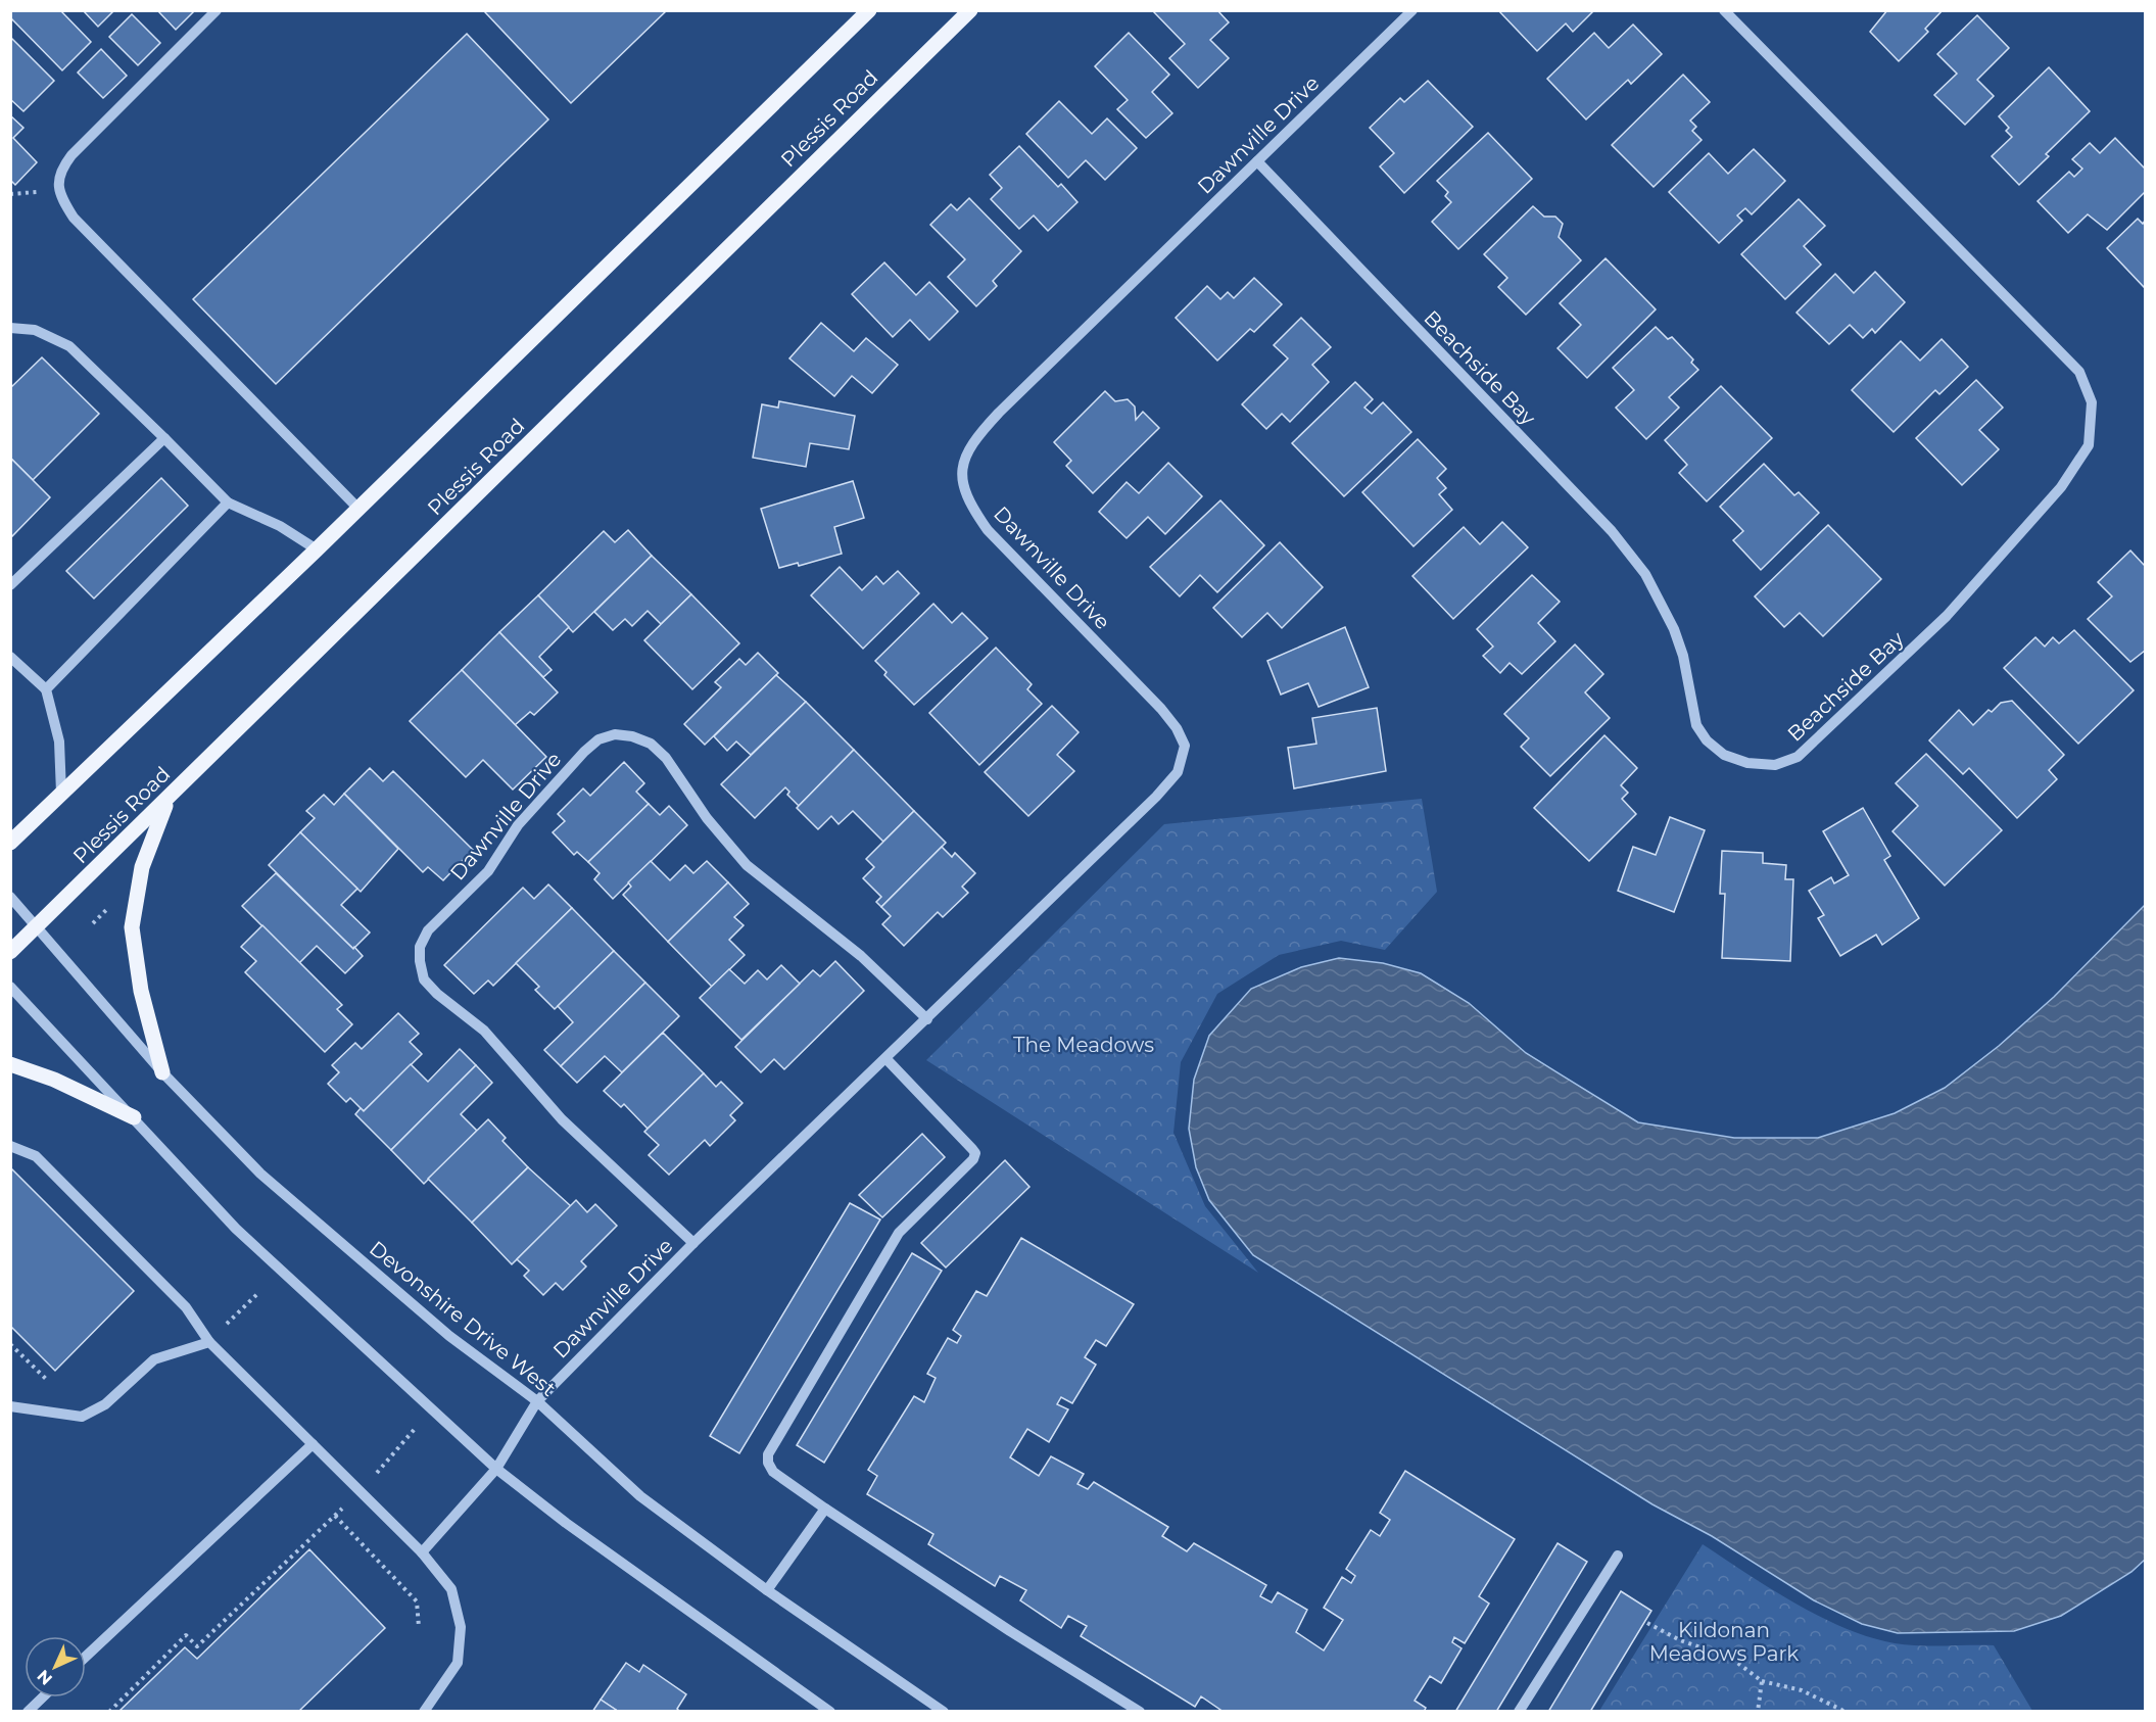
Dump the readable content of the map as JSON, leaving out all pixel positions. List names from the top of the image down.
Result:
{
  "streets": {
    "main road": ["Plessis Road"],
    "street": ["Dawnville Drive", "Beachside Bay", "Devonshire Drive West"]
  },
  "crossings": [
    ["Plessis Road", "Devonshire Drive West"],
    ["Dawnville Drive", "Beachside Bay"],
    ["Dawnville Drive", "Devonshire Drive West"]
  ],
  "parks": ["The Meadows", "Kildonan Meadows Park"],
  "north": "bottom left"
}
